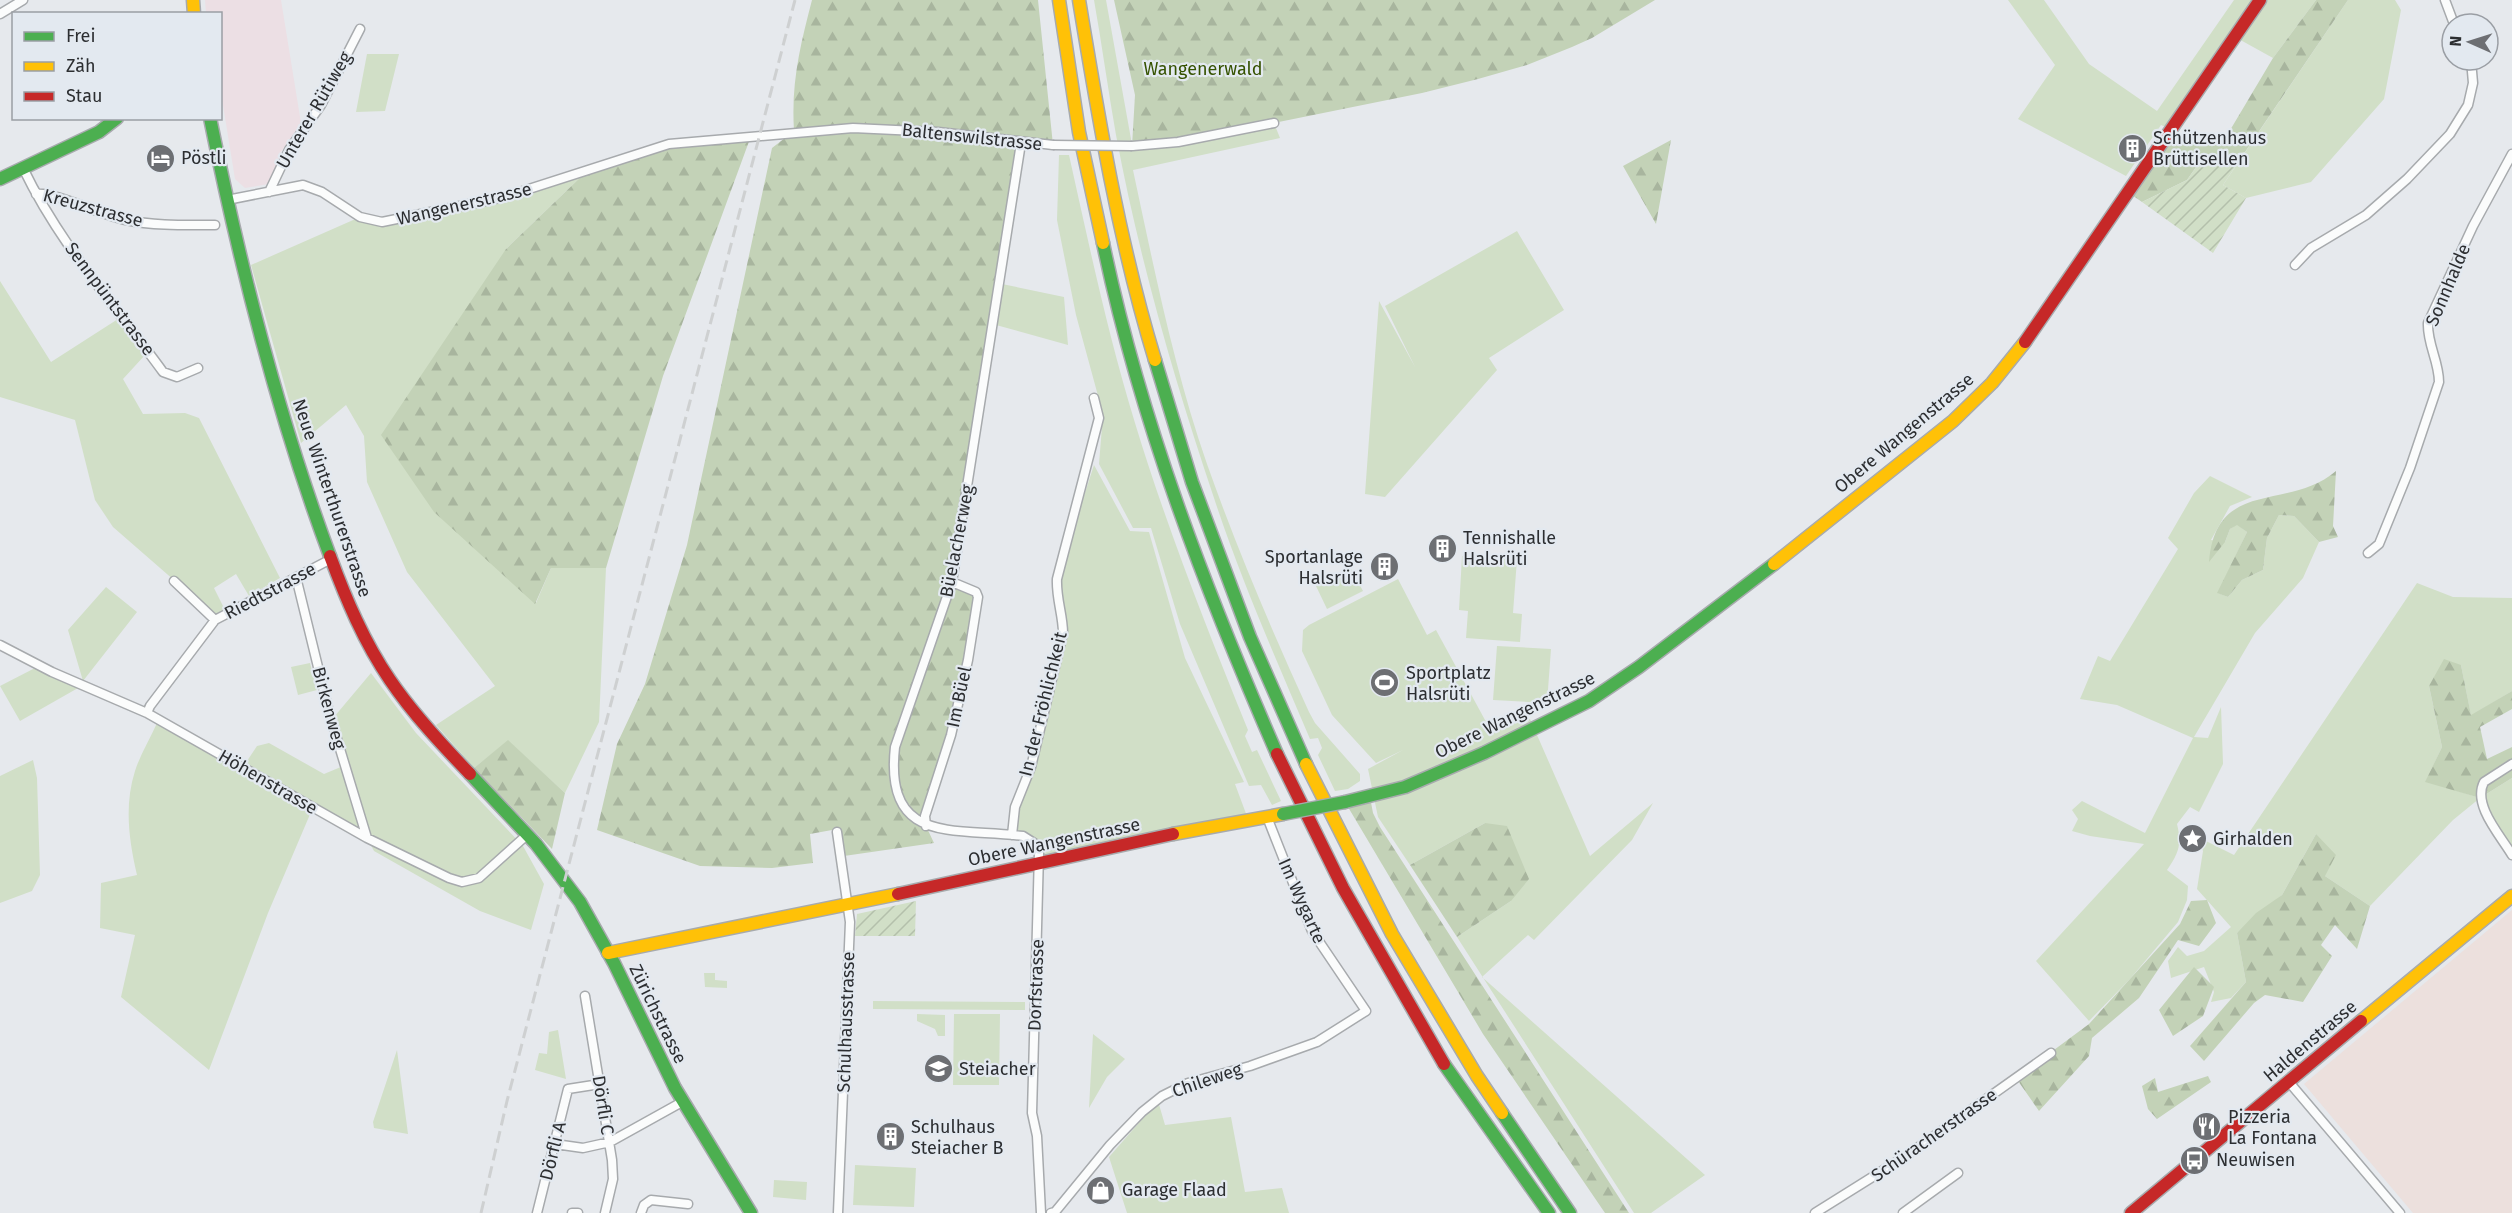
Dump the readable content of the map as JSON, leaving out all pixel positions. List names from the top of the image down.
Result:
{
  "streets": {
    "main road": [
      "Obere Wangenstrasse",
      "Neue Winterthurerstrasse",
      "Zürichstrasse",
      "Haldenstrasse"
    ],
    "street": [
      "Unterer Rütiweg",
      "Baltenswilstrasse",
      "Wangenerstrasse",
      "Kreuzstrasse",
      "Sonnhalde",
      "Sennpüntstrasse",
      "Büelacherweg",
      "Riedtstrasse",
      "Im Büel",
      "In der Fröhlichkeit",
      "Birkenweg",
      "Höhenstrasse",
      "Im Wygarte",
      "Dorfstrasse",
      "Schulhausstrasse",
      "Chileweg",
      "Dörfli C",
      "Schüracherstrasse",
      "Dörfli A"
    ]
  },
  "crossings": [
    ["Unterer Rütiweg", "Wangenerstrasse"],
    ["Baltenswilstrasse", "Wangenerstrasse"],
    ["Baltenswilstrasse", "Büelacherweg"],
    ["Wangenerstrasse", "Neue Winterthurerstrasse"],
    ["Kreuzstrasse", "Sennpüntstrasse"],
    ["Obere Wangenstrasse", "Im Wygarte"],
    ["Obere Wangenstrasse", "Dorfstrasse"],
    ["Obere Wangenstrasse", "Zürichstrasse"],
    ["Obere Wangenstrasse", "Schulhausstrasse"],
    ["Neue Winterthurerstrasse", "Riedtstrasse"],
    ["Neue Winterthurerstrasse", "Höhenstrasse"],
    ["Neue Winterthurerstrasse", "Zürichstrasse"],
    ["Büelacherweg", "Im Büel"],
    ["Riedtstrasse", "Birkenweg"],
    ["Riedtstrasse", "Höhenstrasse"],
    ["Birkenweg", "Höhenstrasse"],
    ["Höhenstrasse", "Zürichstrasse"],
    ["Im Wygarte", "Chileweg"],
    ["Dörfli C", "Dörfli A"]
  ],
  "parks": ["Wangenerwald"],
  "places": {
    "building": [
      "Schützenhaus Brüttisellen",
      "Tennishalle Halsrüti",
      "Sportanlage Halsrüti",
      "Schulhaus Steiacher B"
    ],
    "hotel": ["Pöstli"],
    "sports": ["Sportplatz Halsrüti"],
    "place": ["Girhalden"],
    "school or university": ["Steiacher"],
    "restaurant": ["Pizzeria La Fontana"],
    "bus stop": ["Neuwisen"],
    "shop": ["Garage Flaad"]
  },
  "legend": ["Frei", "Zäh", "Stau"],
  "north": "left"
}
